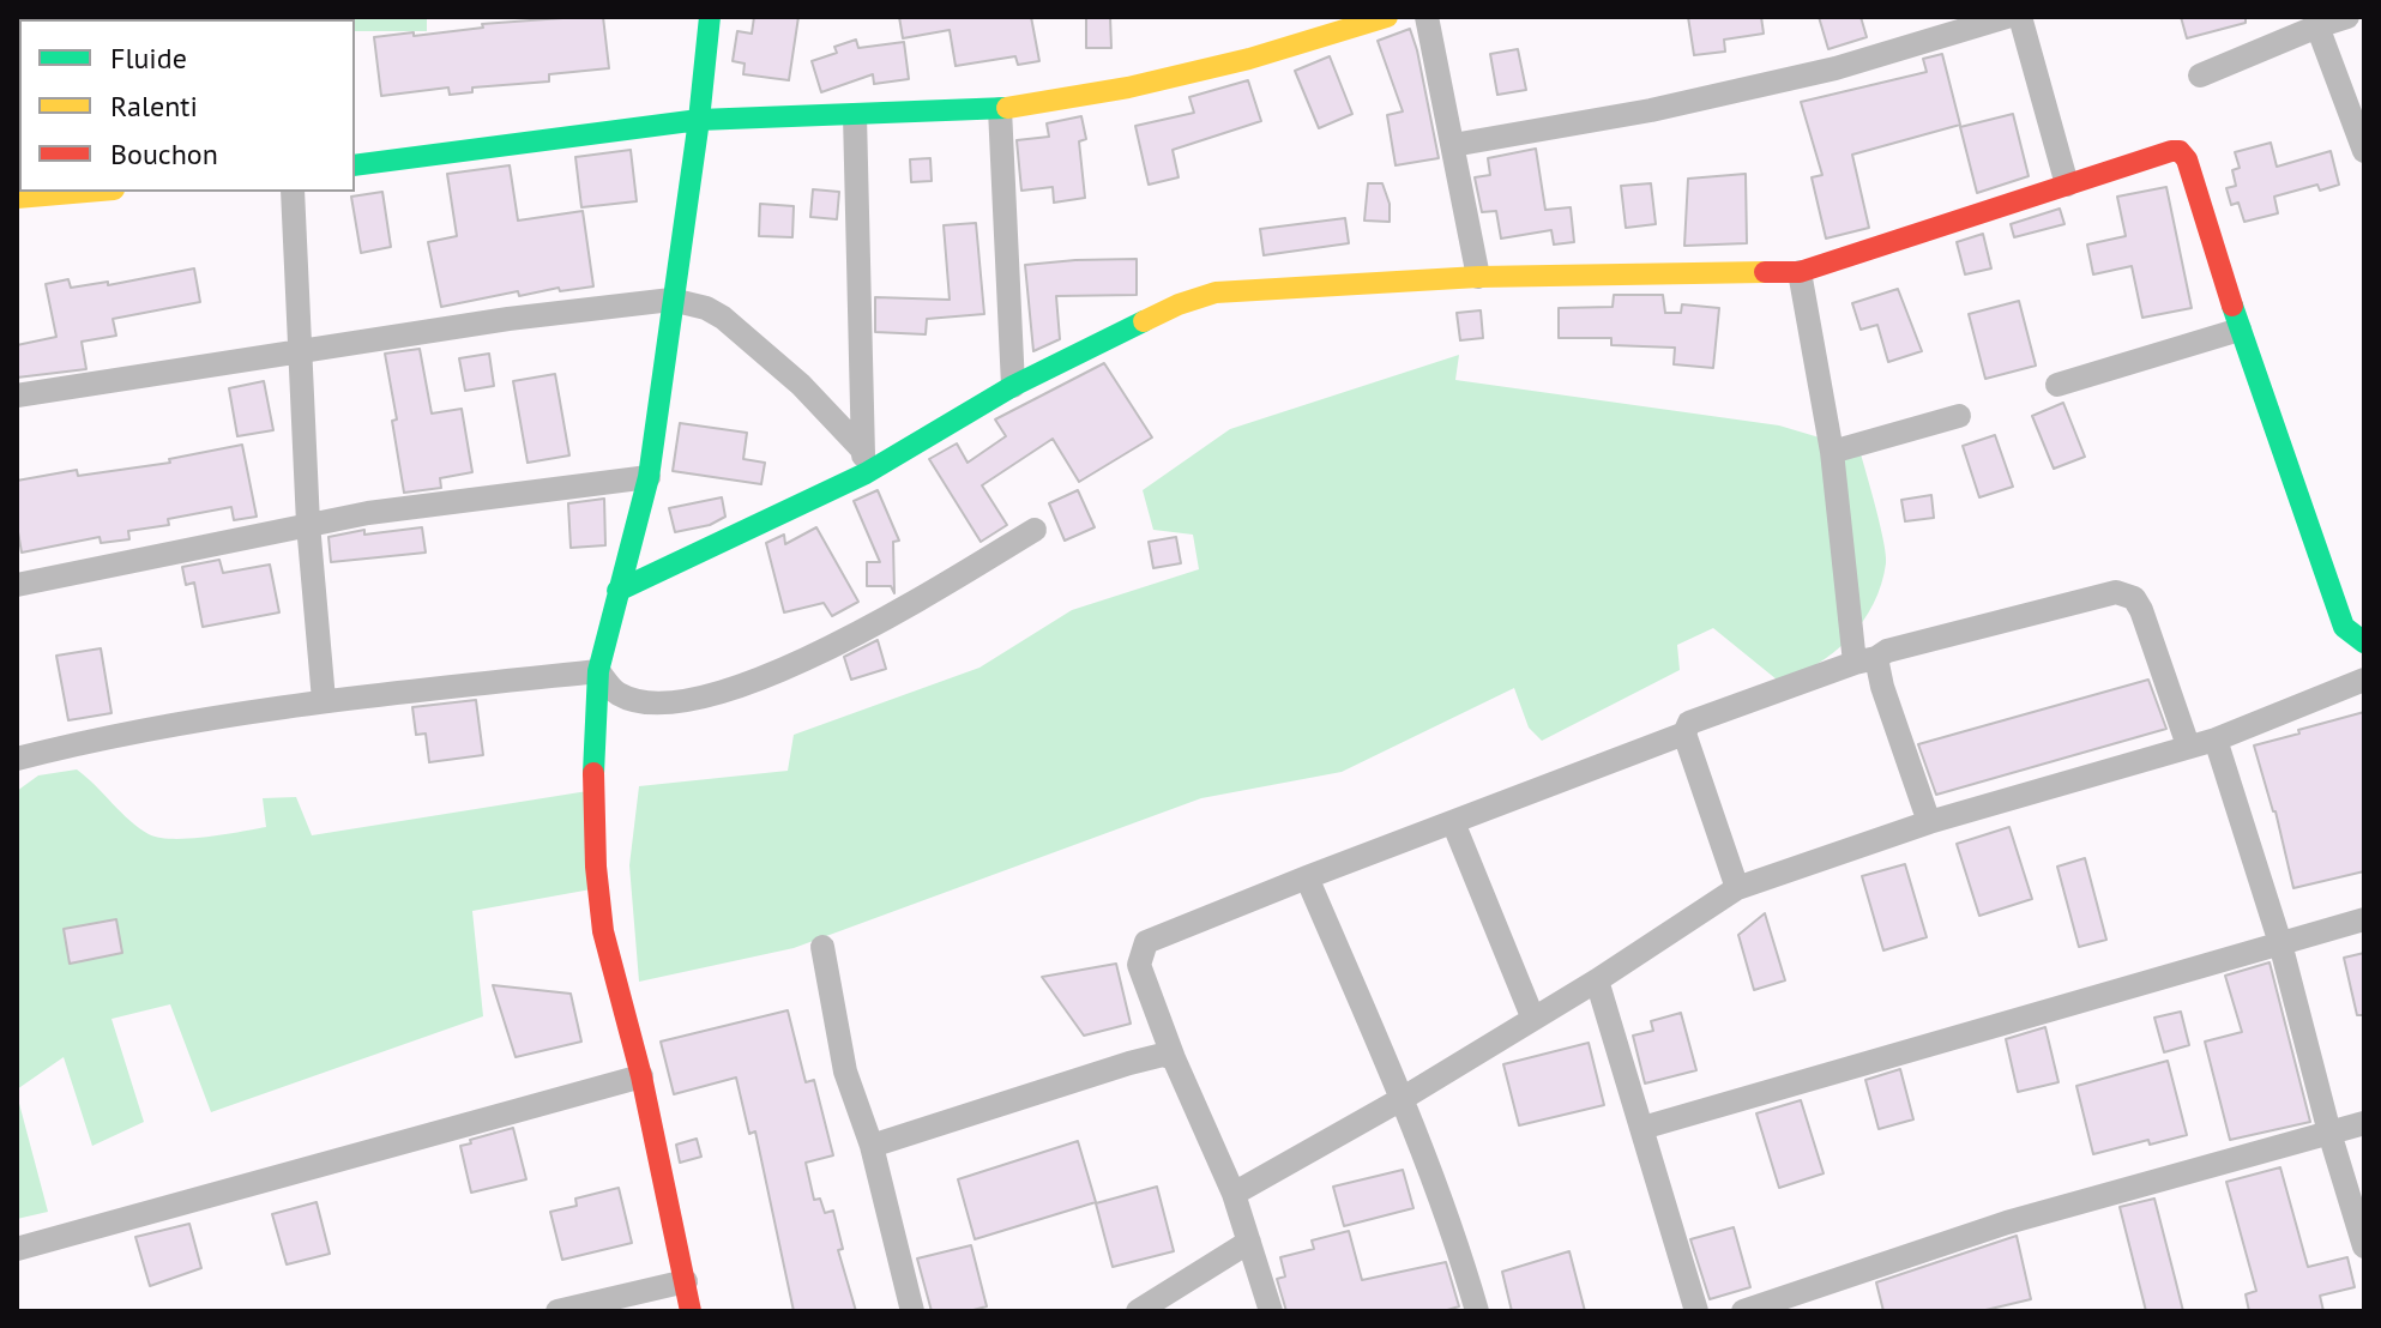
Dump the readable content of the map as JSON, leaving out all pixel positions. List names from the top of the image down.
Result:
{
  "legend": ["Fluide", "Ralenti", "Bouchon"]
}
